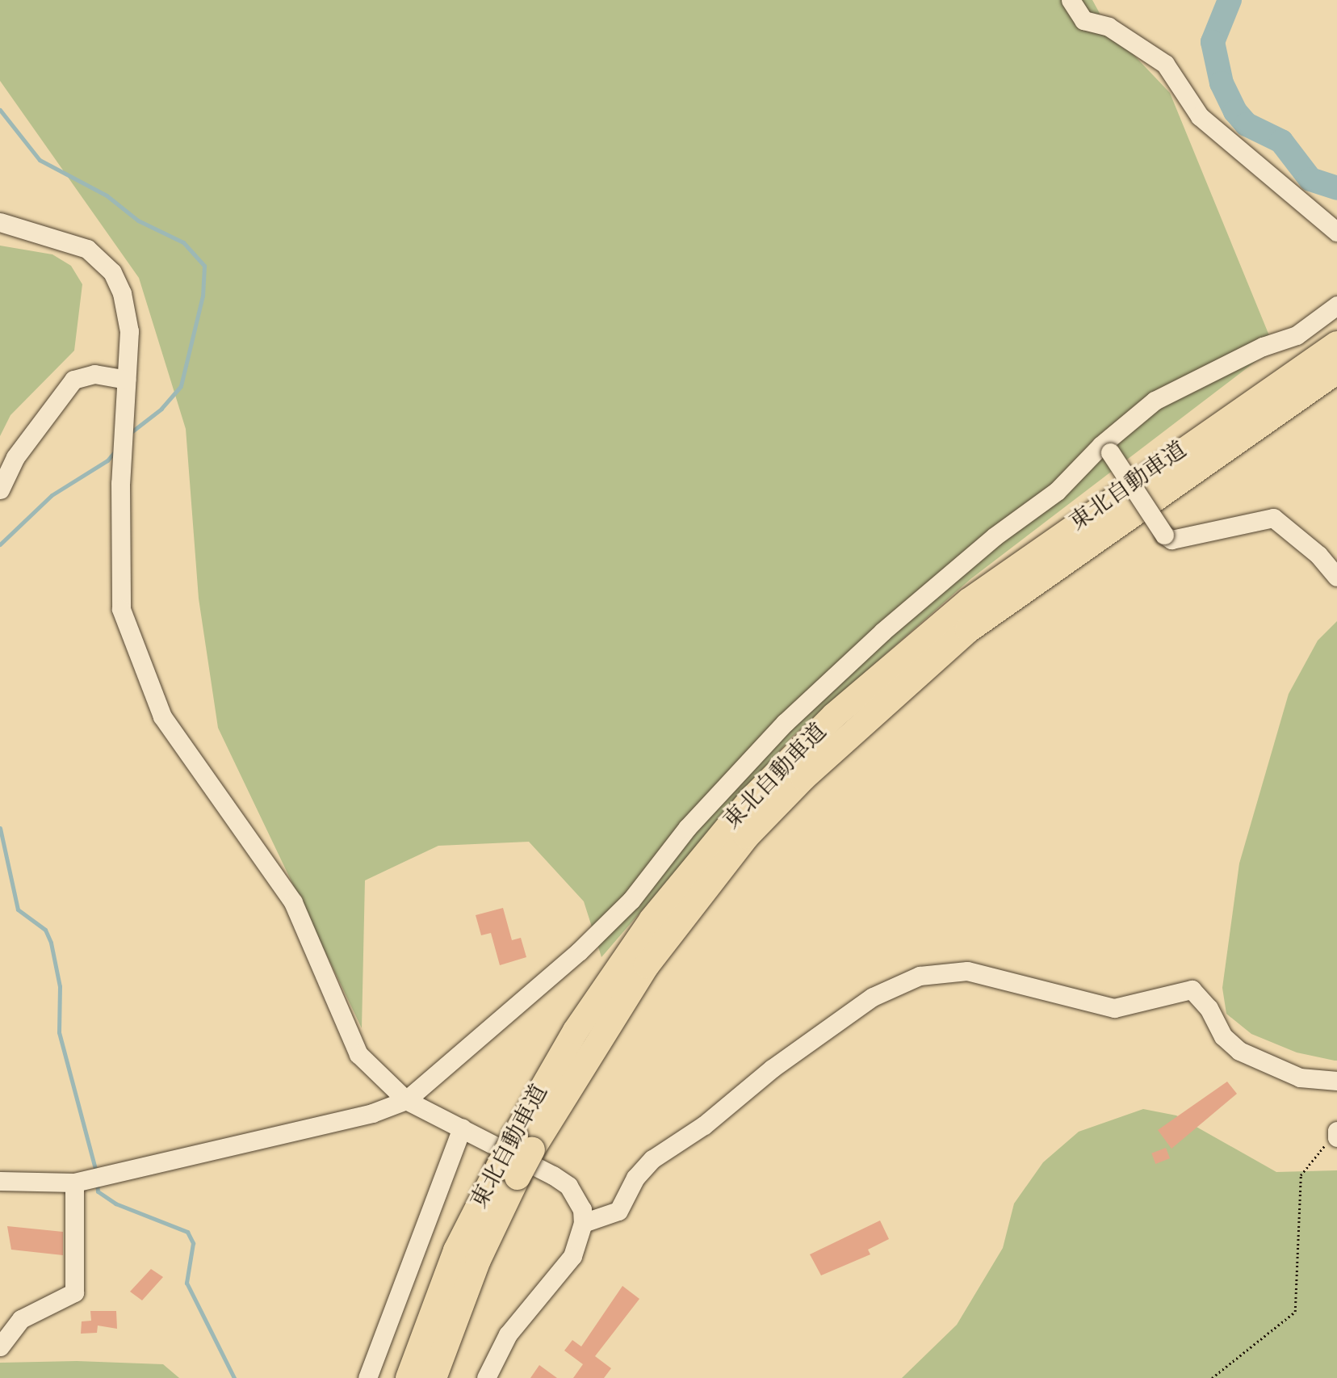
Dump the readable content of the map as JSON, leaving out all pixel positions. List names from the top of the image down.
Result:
{
  "streets": {
    "highway": ["東北自動車道"]
  }
}
